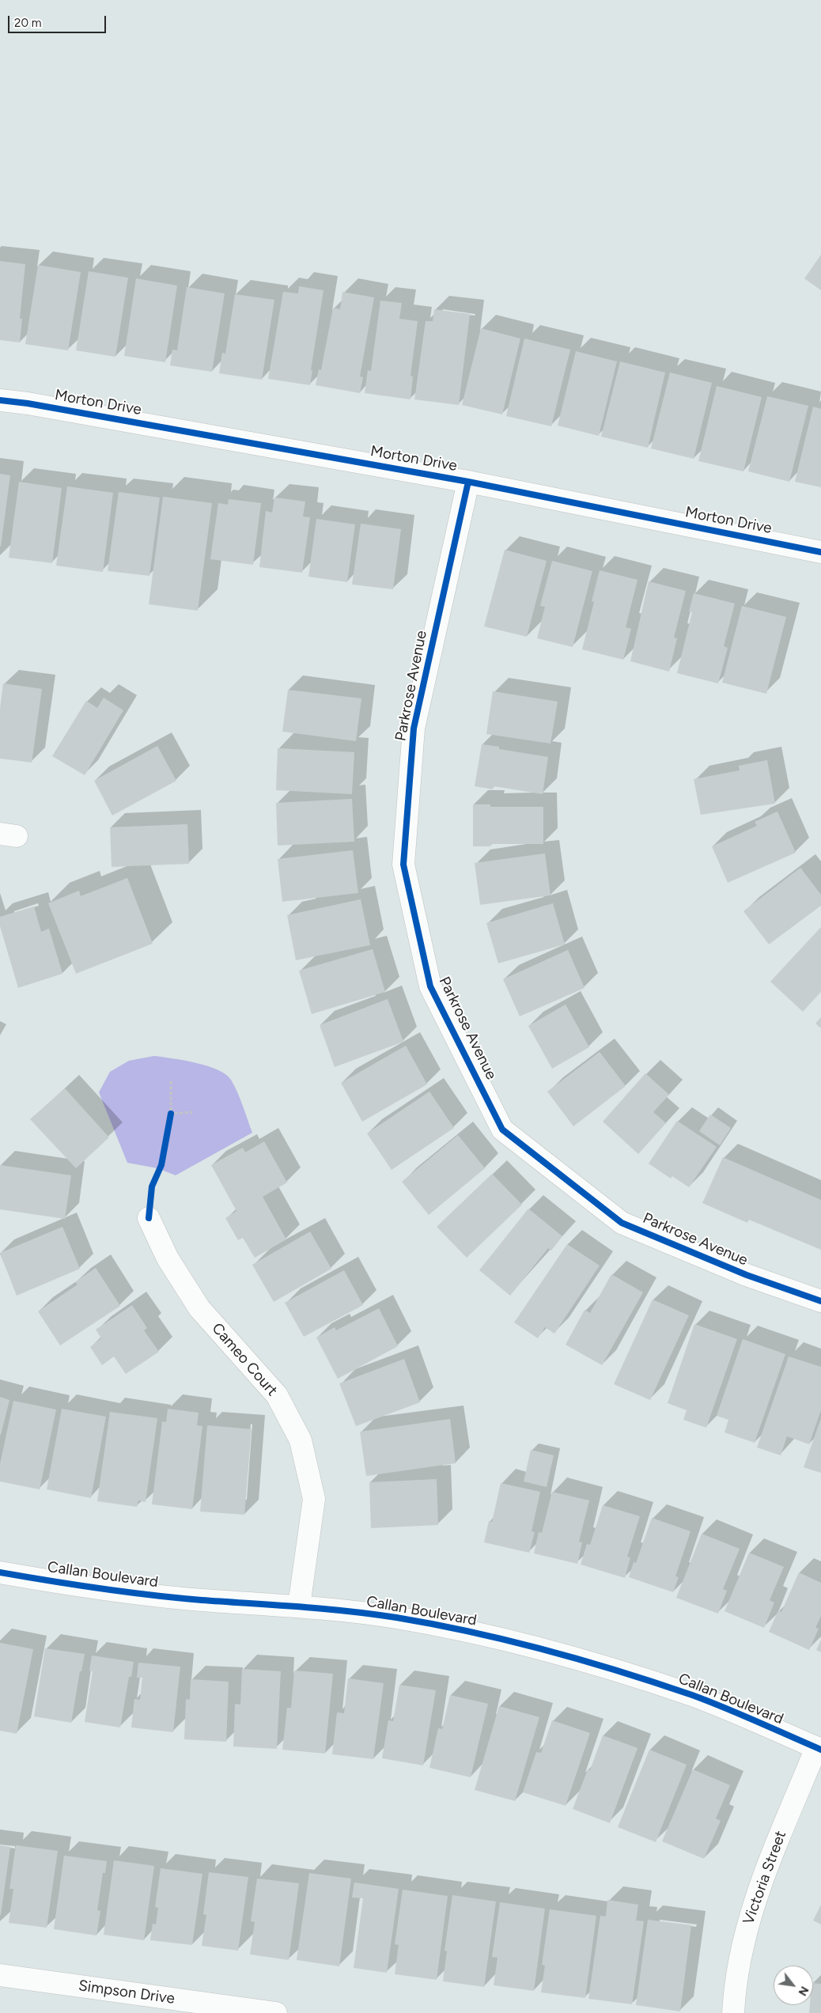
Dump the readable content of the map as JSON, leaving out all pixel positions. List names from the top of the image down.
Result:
{
  "streets": {
    "street": [
      "Morton Drive",
      "Parkrose Avenue",
      "Cameo Court",
      "Callan Boulevard",
      "Victoria Street",
      "Simpson Drive"
    ]
  },
  "crossings": [
    ["Morton Drive", "Parkrose Avenue"],
    ["Cameo Court", "Callan Boulevard"],
    ["Callan Boulevard", "Victoria Street"]
  ],
  "scale_bar": "20 m",
  "north": "bottom right"
}
